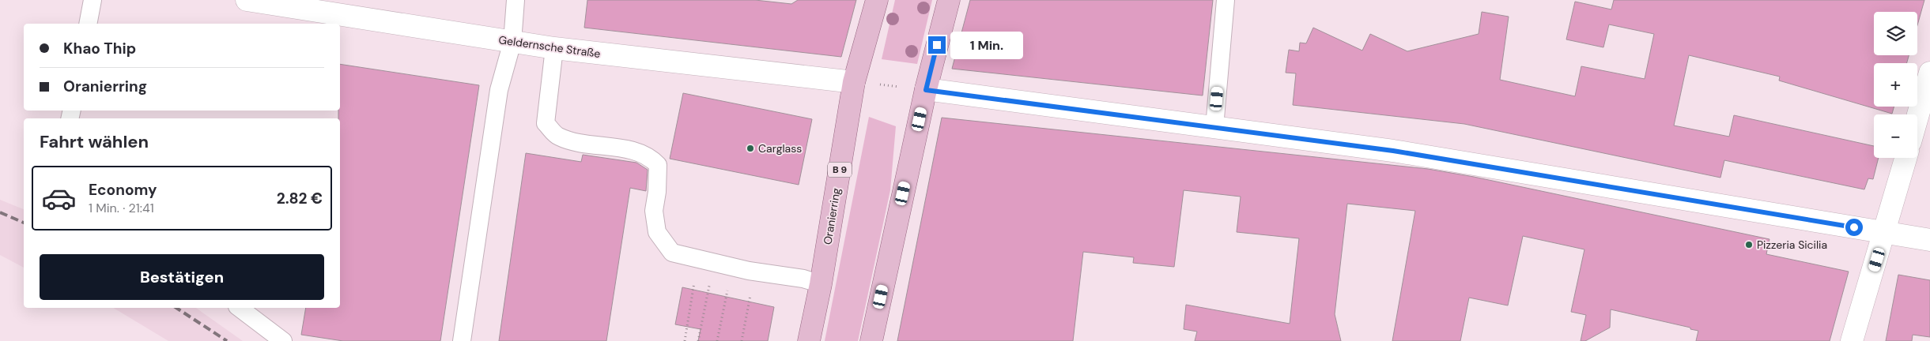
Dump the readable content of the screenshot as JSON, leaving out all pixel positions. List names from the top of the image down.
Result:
{
  "streets": {
    "main road": ["B 9", "Oranierring"],
    "street": ["Geldernsche Straße"]
  },
  "crossings": [
    ["Geldernsche Straße", "Oranierring"]
  ],
  "places": ["Carglass", "Pizzeria Sicilia"],
  "page": {
    "map_buttons": ["+", "−"],
    "banner": ["Khao Thip", "Oranierring"],
    "bubble": "1 Min.",
    "heading": "Fahrt wählen",
    "list": [
      {
        "name": "Economy",
        "note": "1 Min. · 21:41",
        "value": "2.82 €"
      }
    ],
    "buttons": "Bestätigen"
  }
}
